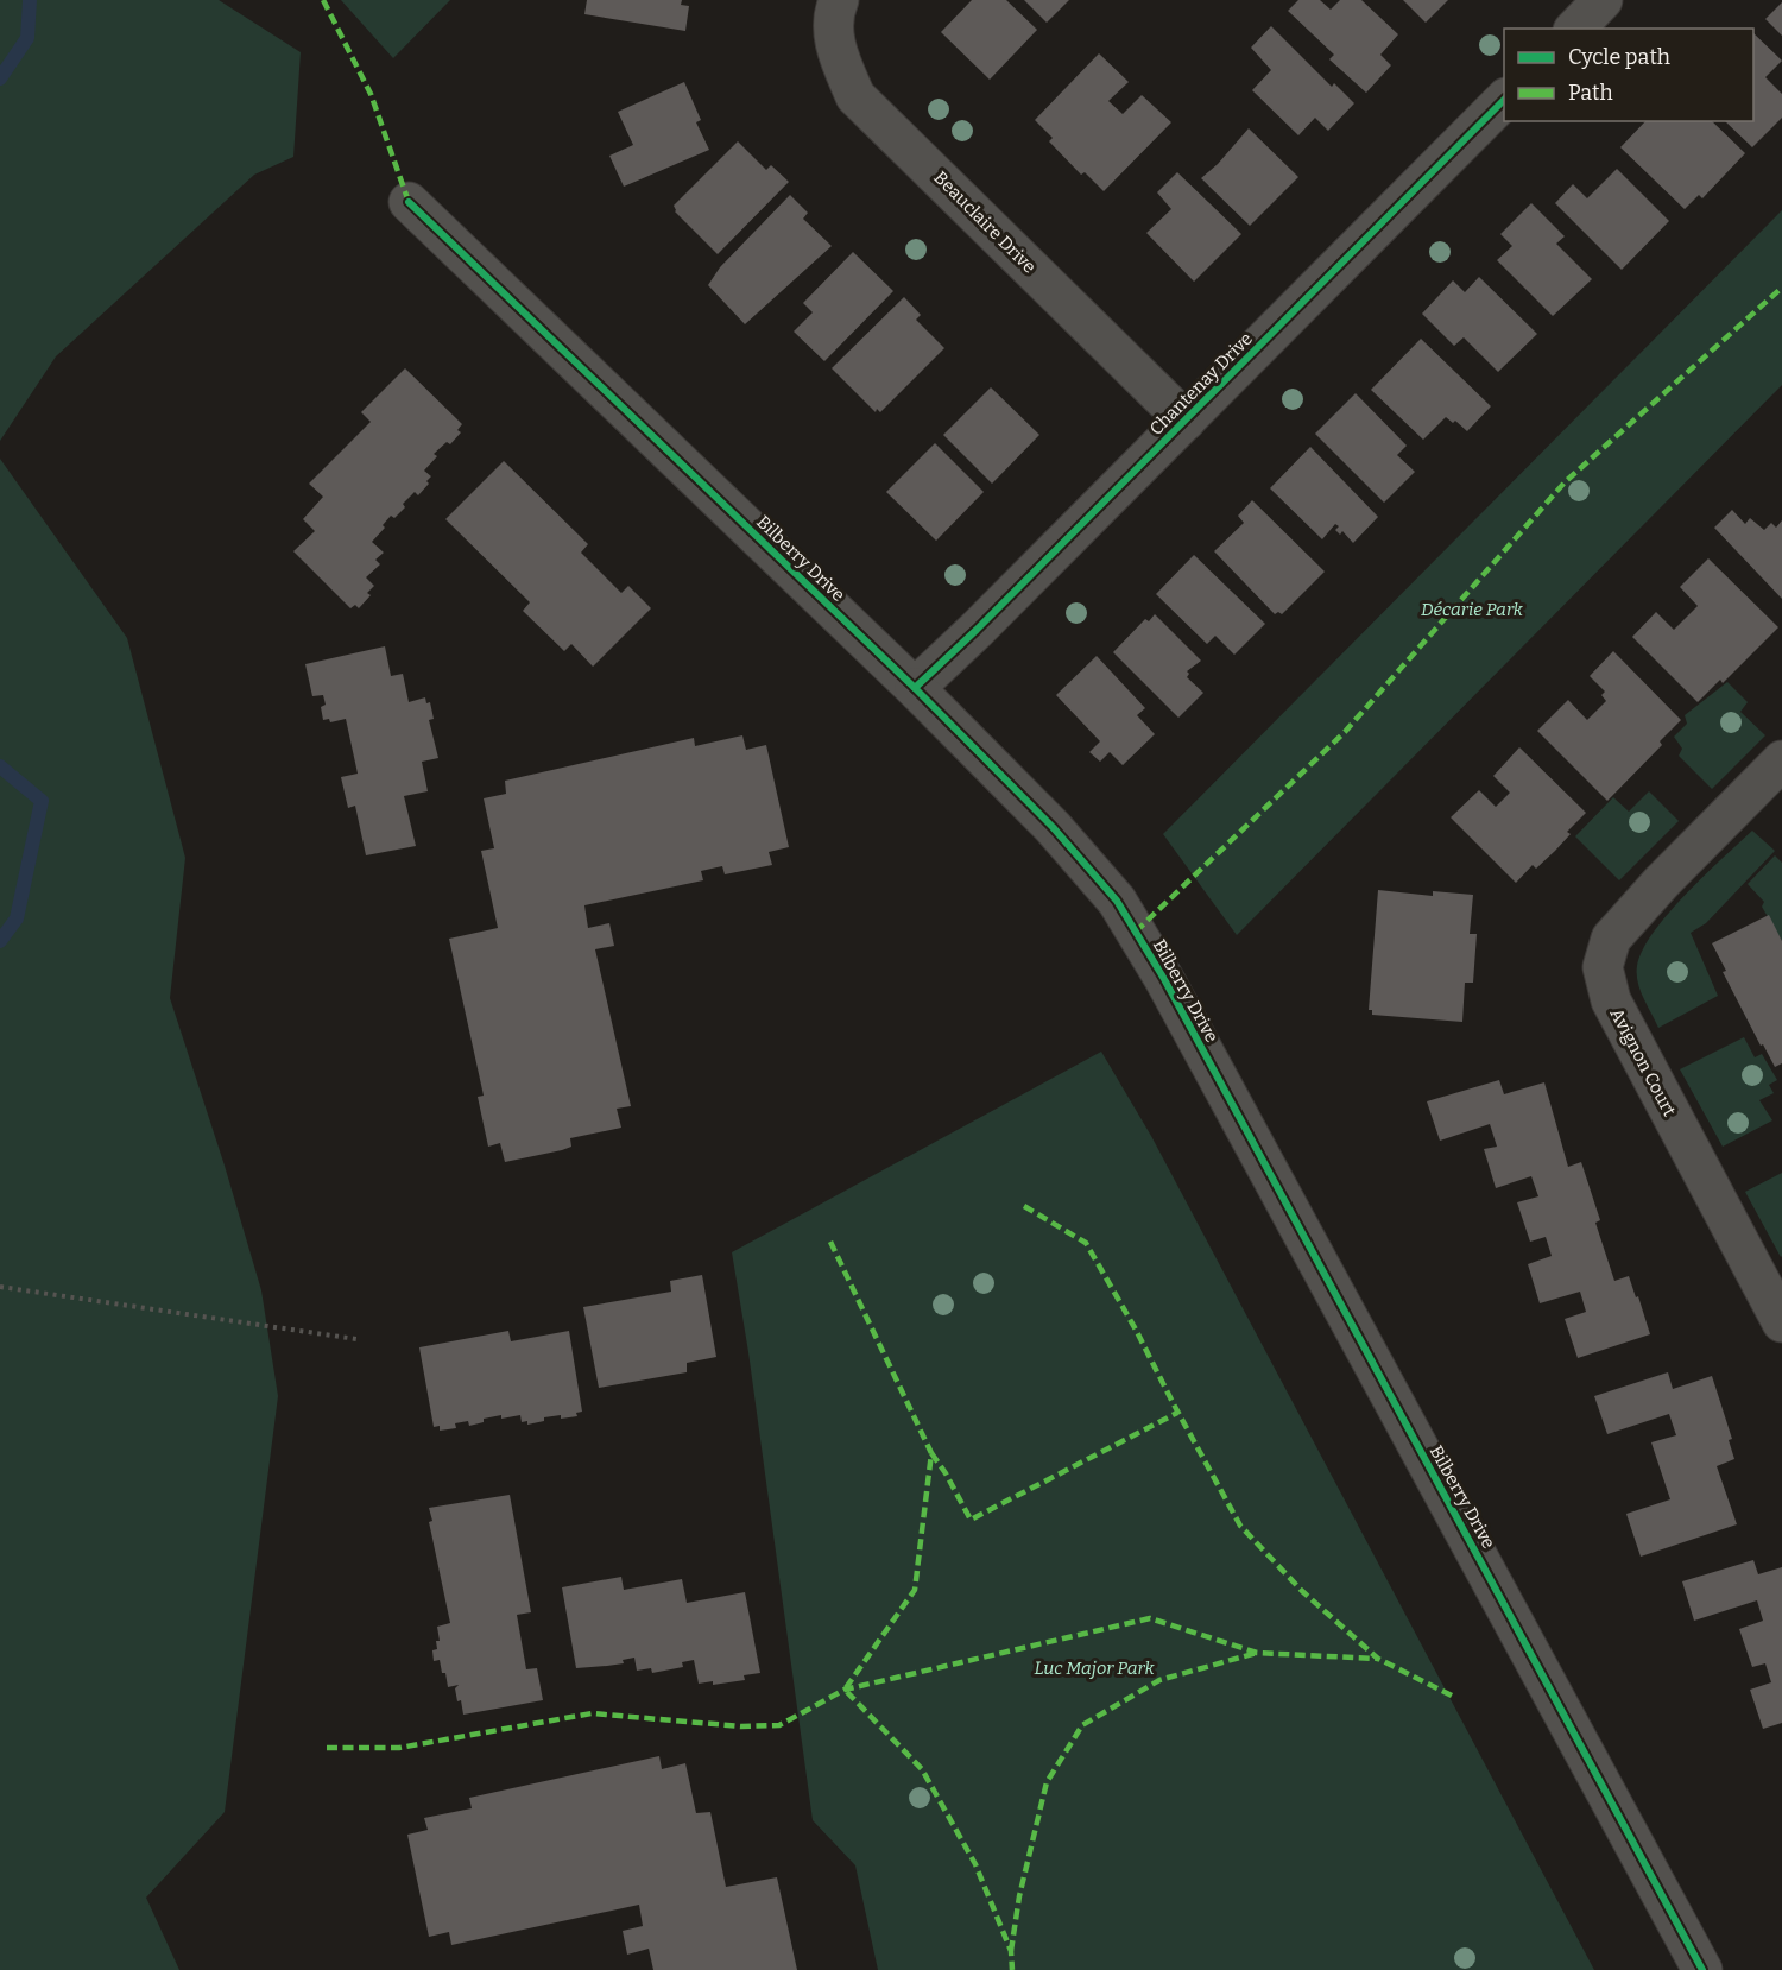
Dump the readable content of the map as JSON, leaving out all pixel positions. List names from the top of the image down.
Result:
{
  "streets": {
    "street": [
      "Beauclaire Drive",
      "Chantenay Drive",
      "Bilberry Drive",
      "Avignon Court"
    ]
  },
  "crossings": [
    ["Beauclaire Drive", "Chantenay Drive"],
    ["Chantenay Drive", "Bilberry Drive"]
  ],
  "parks": ["Décarie Park", "Luc Major Park"],
  "legend": ["Cycle path", "Path"]
}
